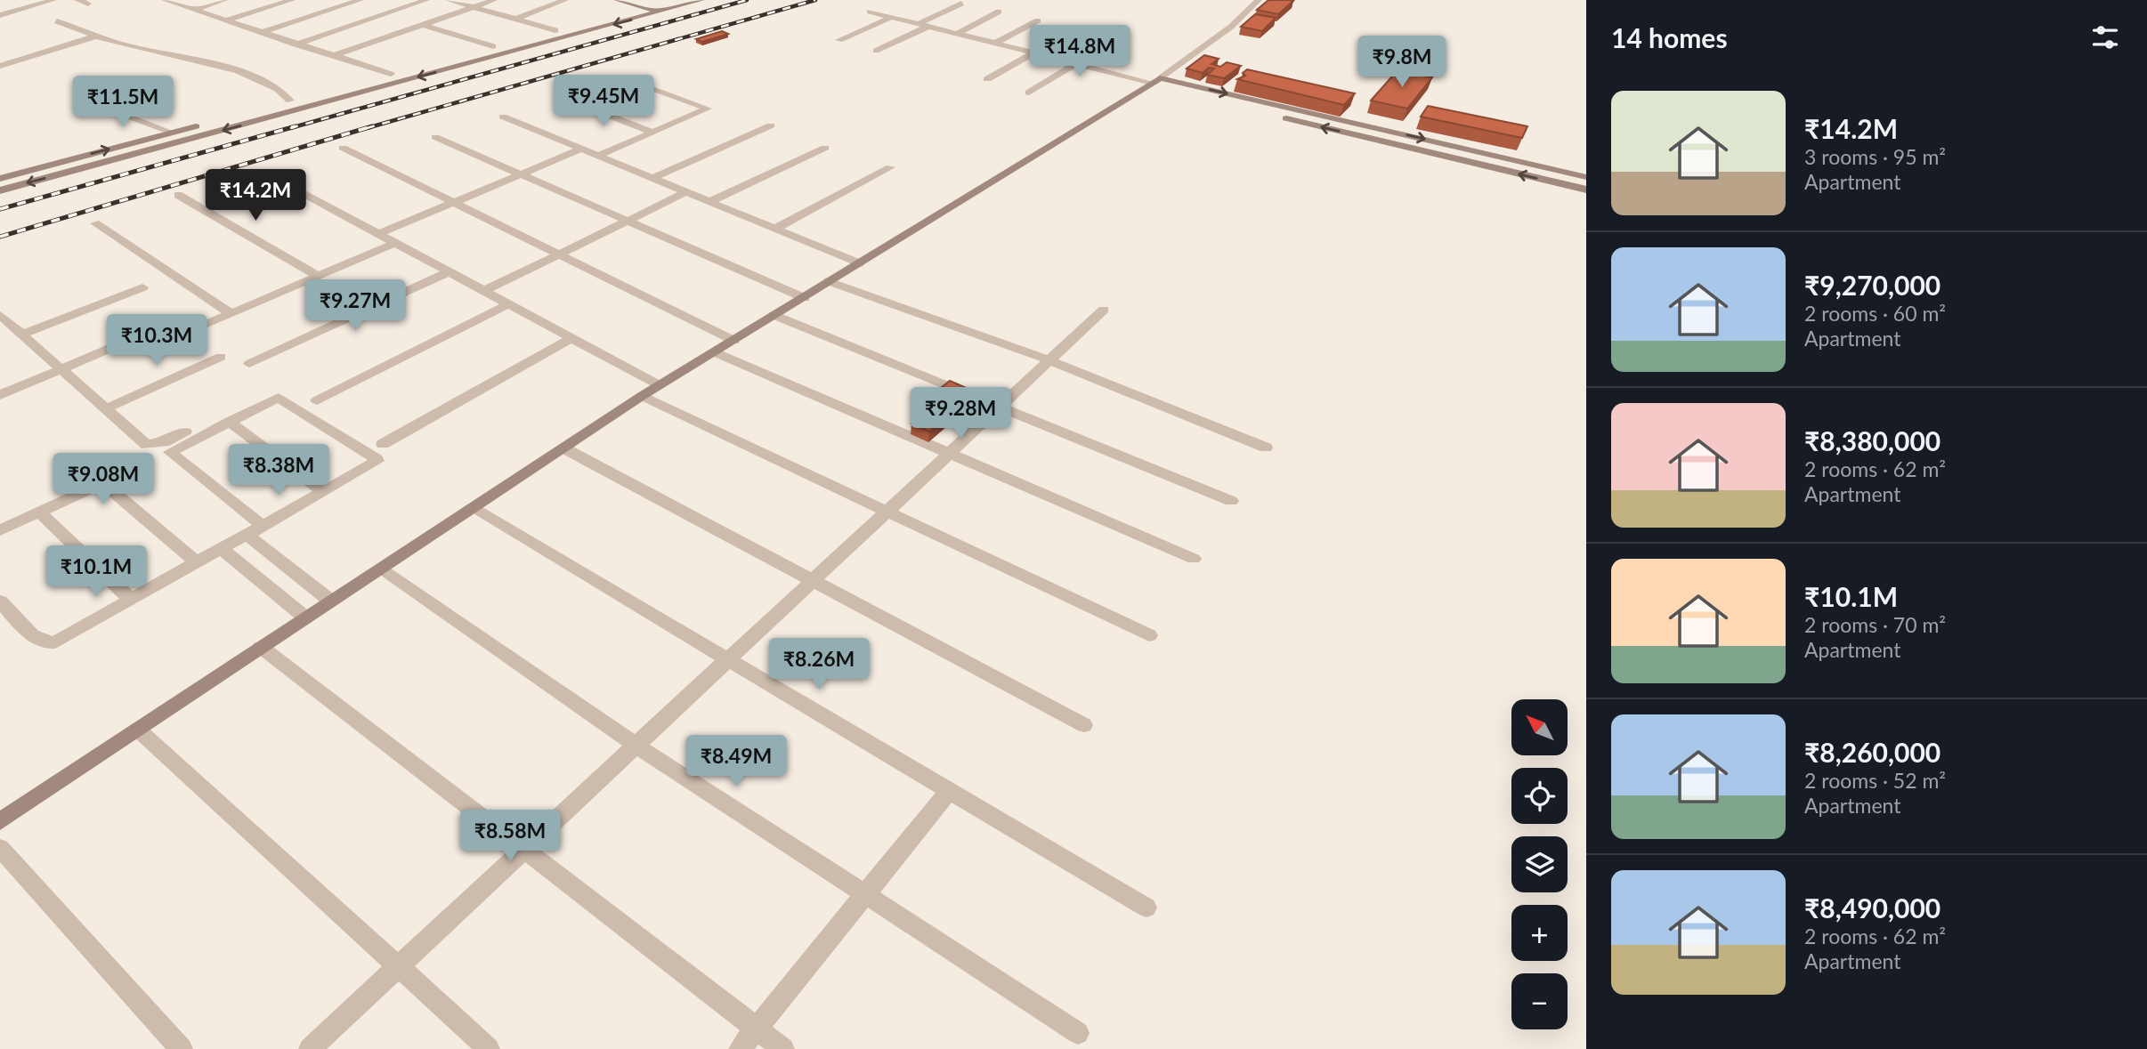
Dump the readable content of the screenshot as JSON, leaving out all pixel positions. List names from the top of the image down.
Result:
{
  "north": "top left",
  "page": {
    "heading": "14 homes",
    "price": [
      "₹14.8M",
      "₹9.8M",
      "₹9.45M",
      "₹11.5M",
      "₹14.2M",
      "₹9.27M",
      "₹10.3M",
      "₹9.28M",
      "₹8.38M",
      "₹9.08M",
      "₹10.1M",
      "₹8.26M",
      "₹8.49M",
      "₹8.58M"
    ],
    "list": [
      {
        "name": "₹14.2M",
        "note": "3 rooms · 95 m² · Apartment"
      },
      {
        "name": "₹9,270,000",
        "note": "2 rooms · 60 m² · Apartment"
      },
      {
        "name": "₹8,380,000",
        "note": "2 rooms · 62 m² · Apartment"
      },
      {
        "name": "₹10.1M",
        "note": "2 rooms · 70 m² · Apartment"
      },
      {
        "name": "₹8,260,000",
        "note": "2 rooms · 52 m² · Apartment"
      },
      {
        "name": "₹8,490,000",
        "note": "2 rooms · 62 m² · Apartment"
      }
    ],
    "map_buttons": ["+", "−"]
  }
}
